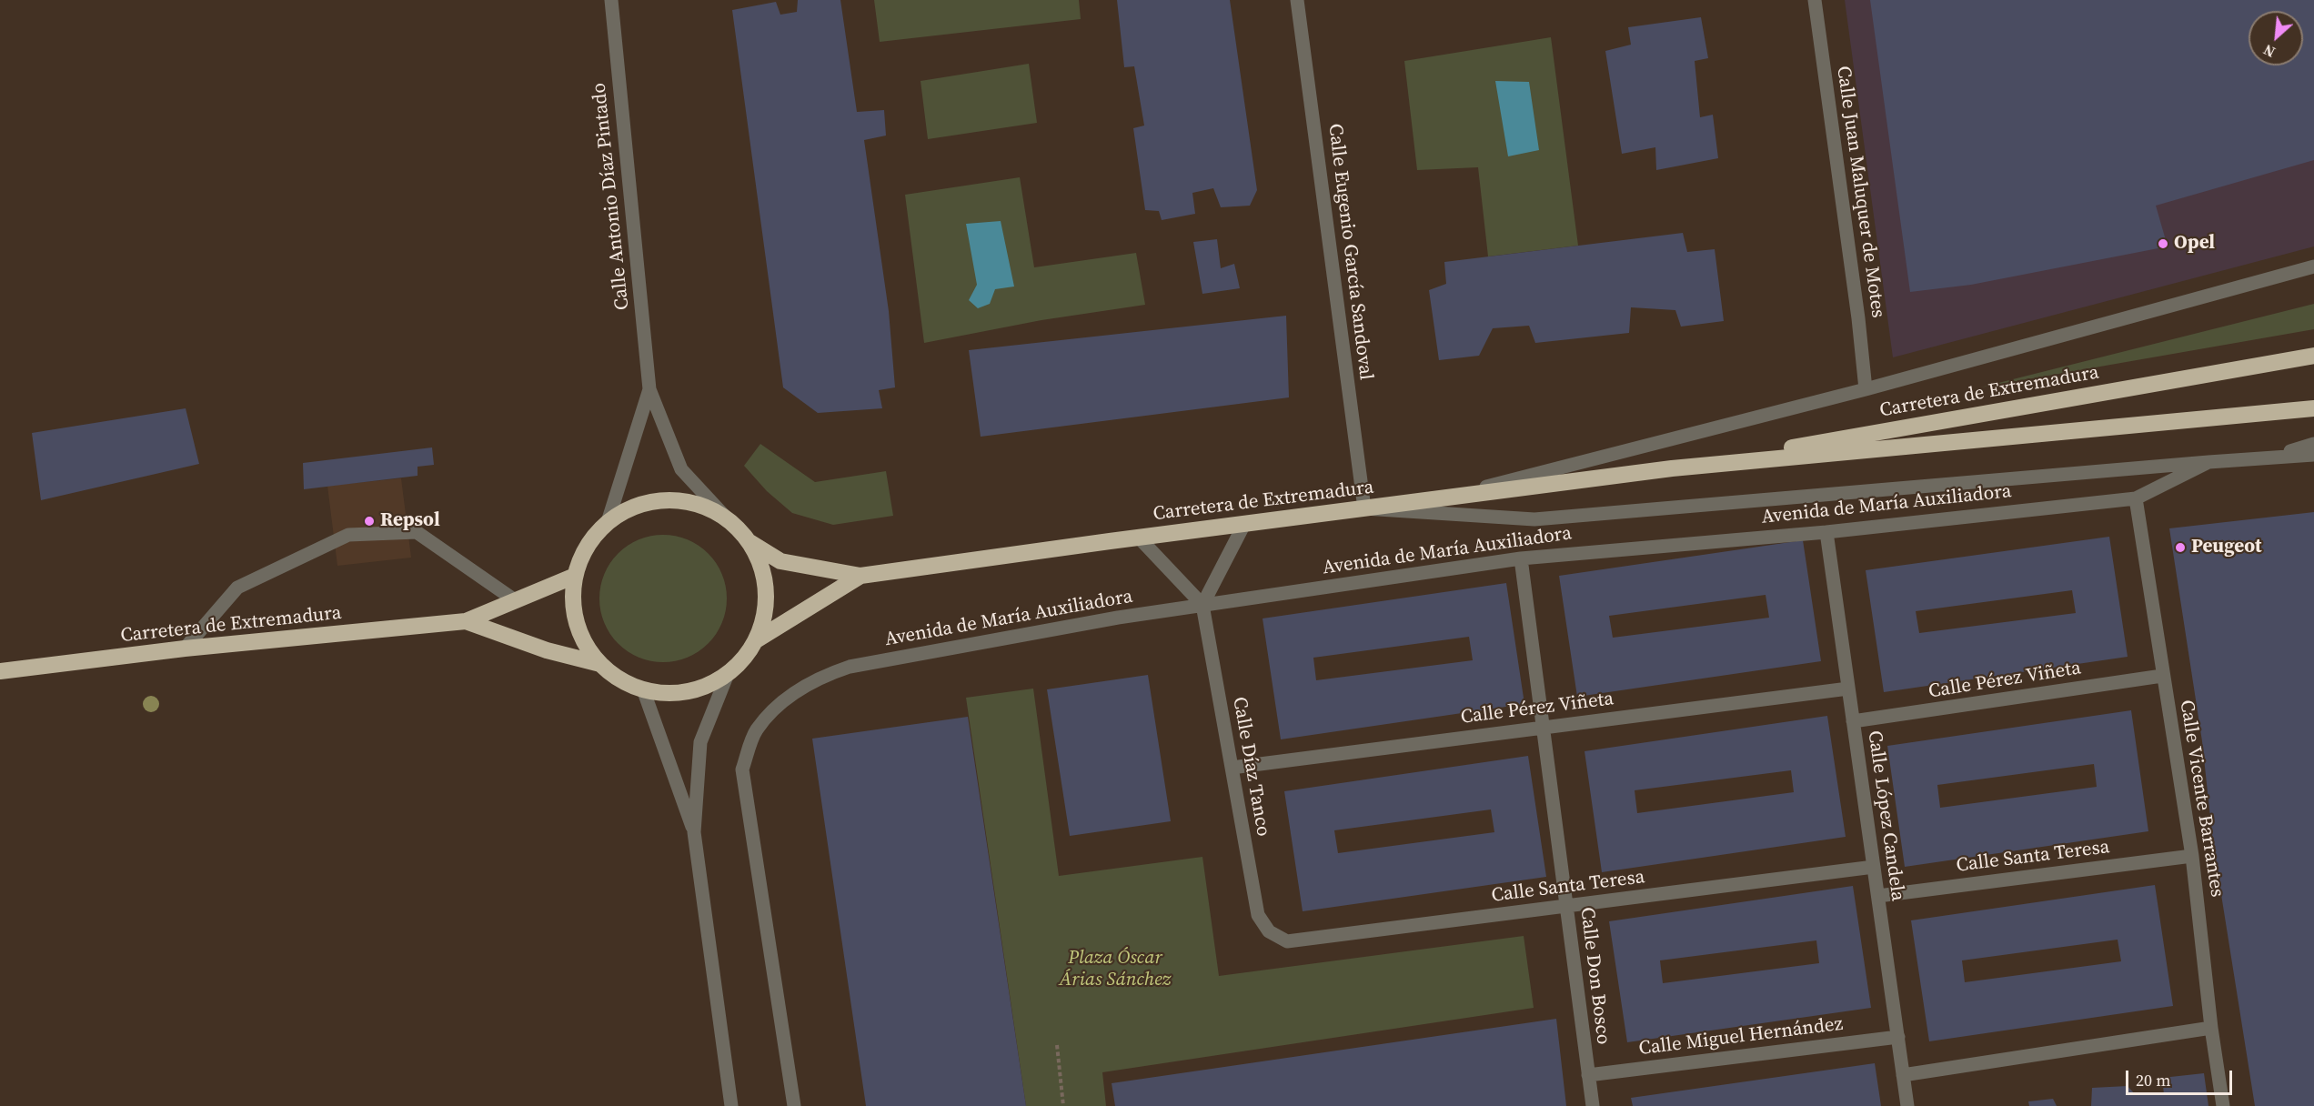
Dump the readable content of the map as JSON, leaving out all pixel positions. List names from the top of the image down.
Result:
{
  "streets": {
    "highway": ["Carretera de Extremadura"],
    "street": [
      "Calle Juan Maluquer de Motes",
      "Calle Antonio Díaz Pintado",
      "Calle Eugenio García Sandoval",
      "Avenida de María Auxiliadora",
      "Calle Pérez Viñeta",
      "Calle Díaz Tanco",
      "Calle Vicente Barrantes",
      "Calle López Candela",
      "Calle Santa Teresa",
      "Calle Don Bosco",
      "Calle Miguel Hernández"
    ]
  },
  "crossings": [
    ["Calle Antonio Díaz Pintado", "Carretera de Extremadura"],
    ["Calle Eugenio García Sandoval", "Carretera de Extremadura"],
    ["Avenida de María Auxiliadora", "Calle Díaz Tanco"],
    ["Avenida de María Auxiliadora", "Calle Vicente Barrantes"],
    ["Avenida de María Auxiliadora", "Calle López Candela"],
    ["Avenida de María Auxiliadora", "Calle Don Bosco"],
    ["Calle Pérez Viñeta", "Calle Díaz Tanco"],
    ["Calle Pérez Viñeta", "Calle Vicente Barrantes"],
    ["Calle Pérez Viñeta", "Calle López Candela"],
    ["Calle Pérez Viñeta", "Calle Don Bosco"],
    ["Calle Díaz Tanco", "Calle Santa Teresa"],
    ["Calle Vicente Barrantes", "Calle Santa Teresa"],
    ["Calle López Candela", "Calle Santa Teresa"],
    ["Calle López Candela", "Calle Miguel Hernández"],
    ["Calle Santa Teresa", "Calle Don Bosco"],
    ["Calle Don Bosco", "Calle Miguel Hernández"]
  ],
  "parks": ["Plaza Óscar Árias Sánchez"],
  "places": ["Opel", "Repsol", "Peugeot"],
  "scale_bar": "20 m",
  "north": "bottom left"
}
